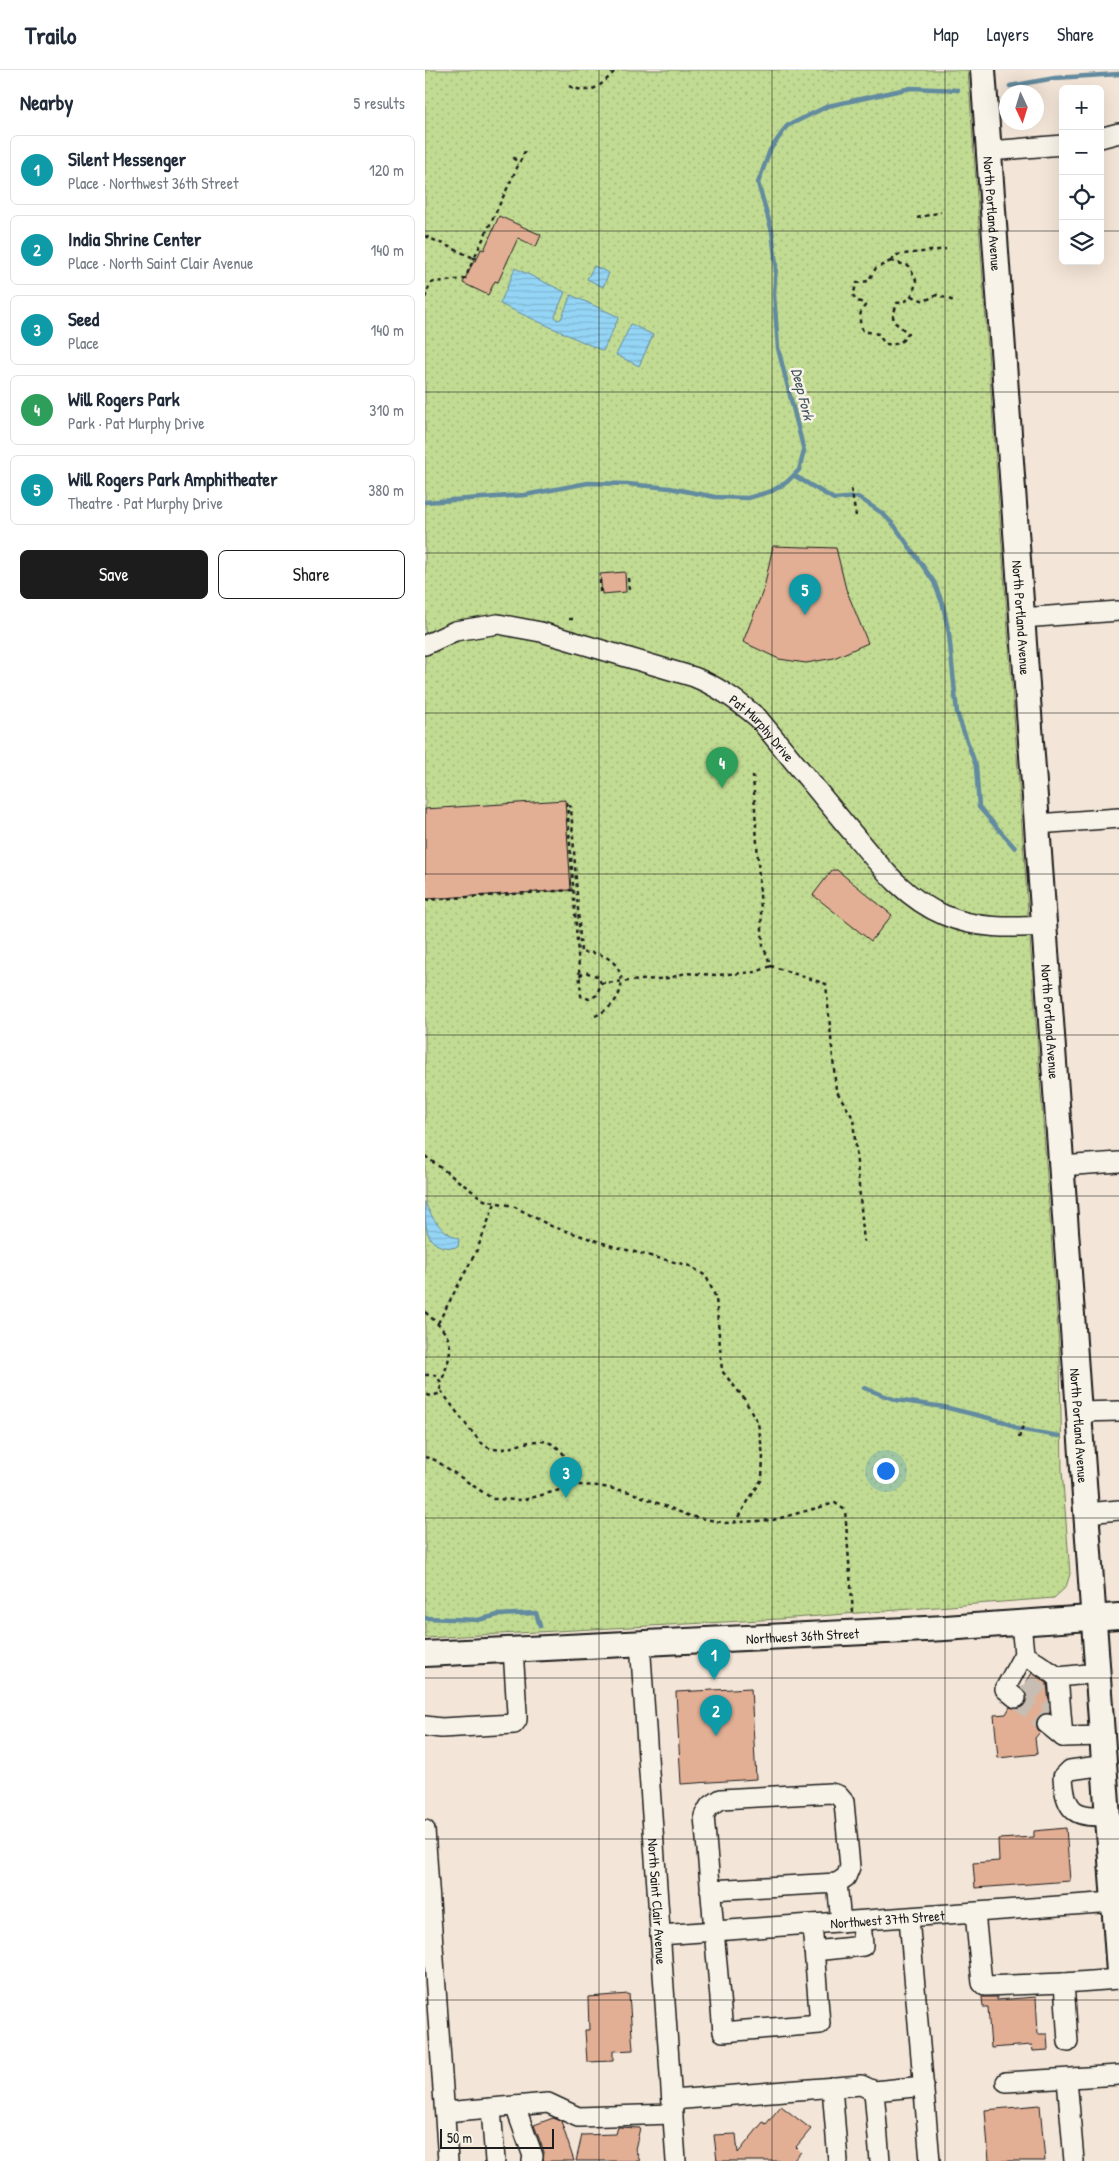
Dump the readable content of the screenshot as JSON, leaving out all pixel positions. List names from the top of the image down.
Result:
{
  "streets": {
    "main road": ["North Portland Avenue", "Northwest 36th Street"],
    "street": ["Pat Murphy Drive", "North Saint Clair Avenue", "Northwest 37th Street"]
  },
  "crossings": [
    ["North Portland Avenue", "Pat Murphy Drive"],
    ["North Portland Avenue", "Northwest 36th Street"],
    ["North Portland Avenue", "Northwest 37th Street"],
    ["Northwest 36th Street", "North Saint Clair Avenue"],
    ["North Saint Clair Avenue", "Northwest 37th Street"]
  ],
  "water": ["Deep Fork"],
  "scale_bar": "50 m",
  "north": "bottom",
  "page": {
    "header": "Trailo",
    "nav": ["Map", "Layers", "Share"],
    "heading": ["Nearby", "5 results"],
    "map_buttons": ["+", "−"],
    "list": [
      {
        "mark": "1",
        "name": "Silent Messenger",
        "note": "Place · Northwest 36th Street",
        "value": "120 m"
      },
      {
        "mark": "2",
        "name": "India Shrine Center",
        "note": "Place · North Saint Clair Avenue",
        "value": "140 m"
      },
      {
        "mark": "3",
        "name": "Seed",
        "note": "Place",
        "value": "140 m"
      },
      {
        "mark": "4",
        "name": "Will Rogers Park",
        "note": "Park · Pat Murphy Drive",
        "value": "310 m"
      },
      {
        "mark": "5",
        "name": "Will Rogers Park Amphitheater",
        "note": "Theatre · Pat Murphy Drive",
        "value": "380 m"
      }
    ],
    "buttons": ["Save", "Share"],
    "pins": [
      "5",
      "4",
      "3",
      "1",
      "2"
    ],
    "scale": "50 m"
  }
}
